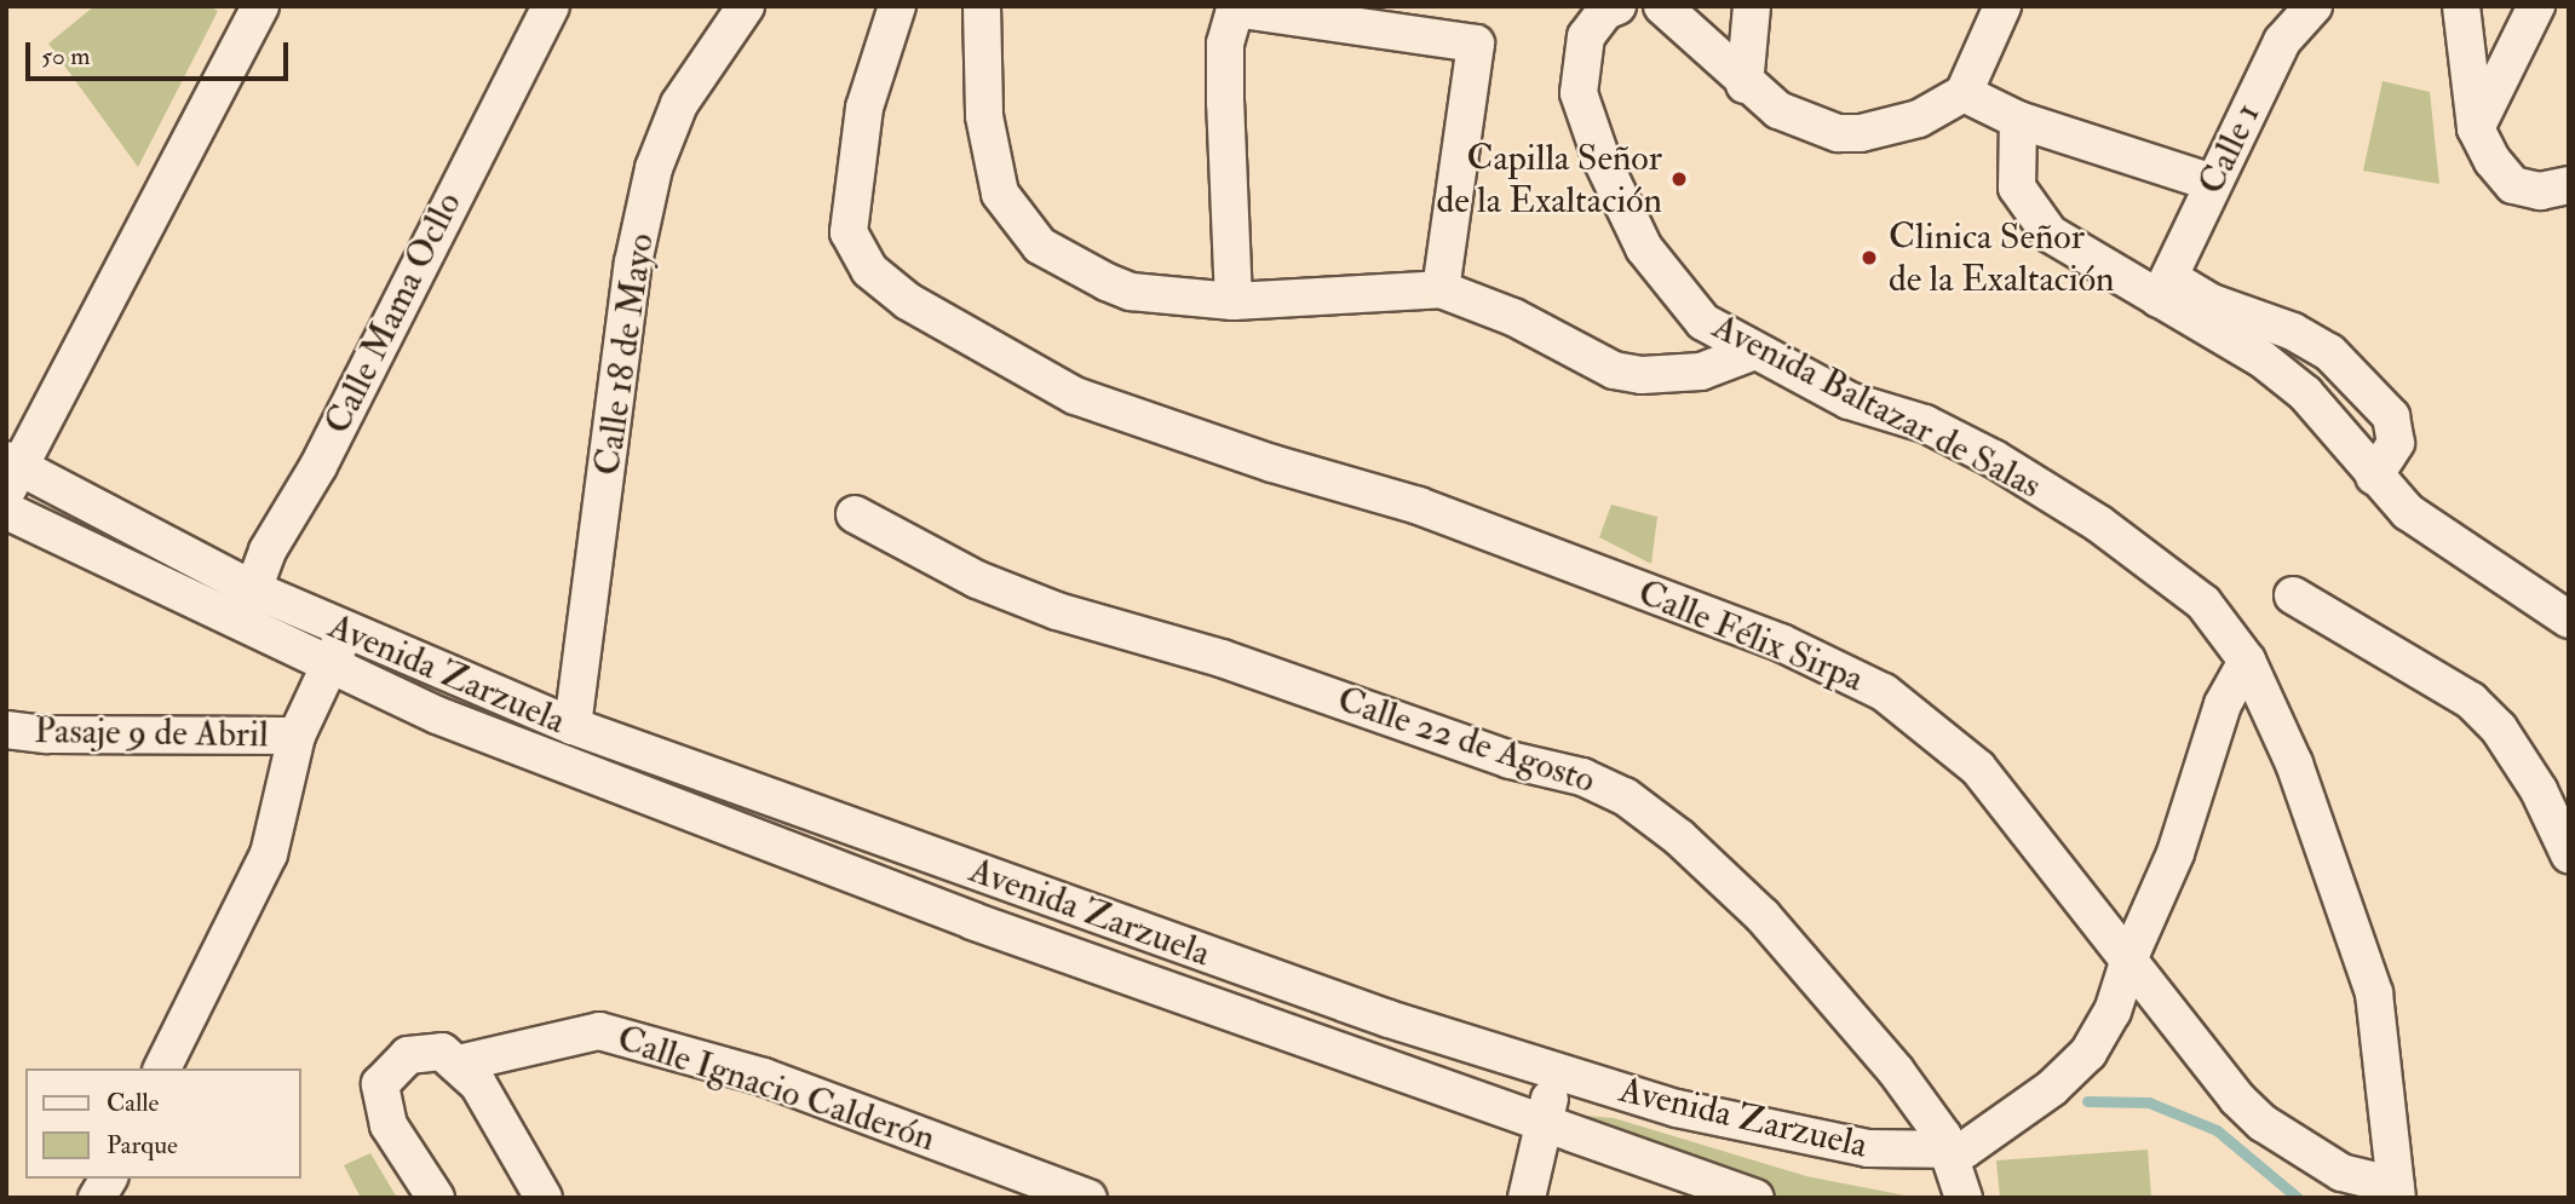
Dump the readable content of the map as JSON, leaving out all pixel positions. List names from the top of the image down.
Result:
{
  "streets": {
    "street": [
      "Calle 1",
      "Calle Mama Ocllo",
      "Calle 18 de Mayo",
      "Avenida Baltazar de Salas",
      "Calle Félix Sirpa",
      "Avenida Zarzuela",
      "Pasaje 9 de Abril",
      "Calle 22 de Agosto",
      "Calle Ignacio Calderón"
    ]
  },
  "crossings": [
    ["Calle Mama Ocllo", "Avenida Zarzuela"],
    ["Calle 18 de Mayo", "Avenida Zarzuela"],
    ["Avenida Baltazar de Salas", "Calle Félix Sirpa"],
    ["Avenida Baltazar de Salas", "Avenida Zarzuela"],
    ["Calle Félix Sirpa", "Avenida Zarzuela"],
    ["Avenida Zarzuela", "Calle 22 de Agosto"]
  ],
  "places": ["Capilla Señor de la Exaltación", "Clinica Señor de la Exaltación"],
  "legend": ["Calle", "Parque"],
  "scale_bar": "50 m"
}
